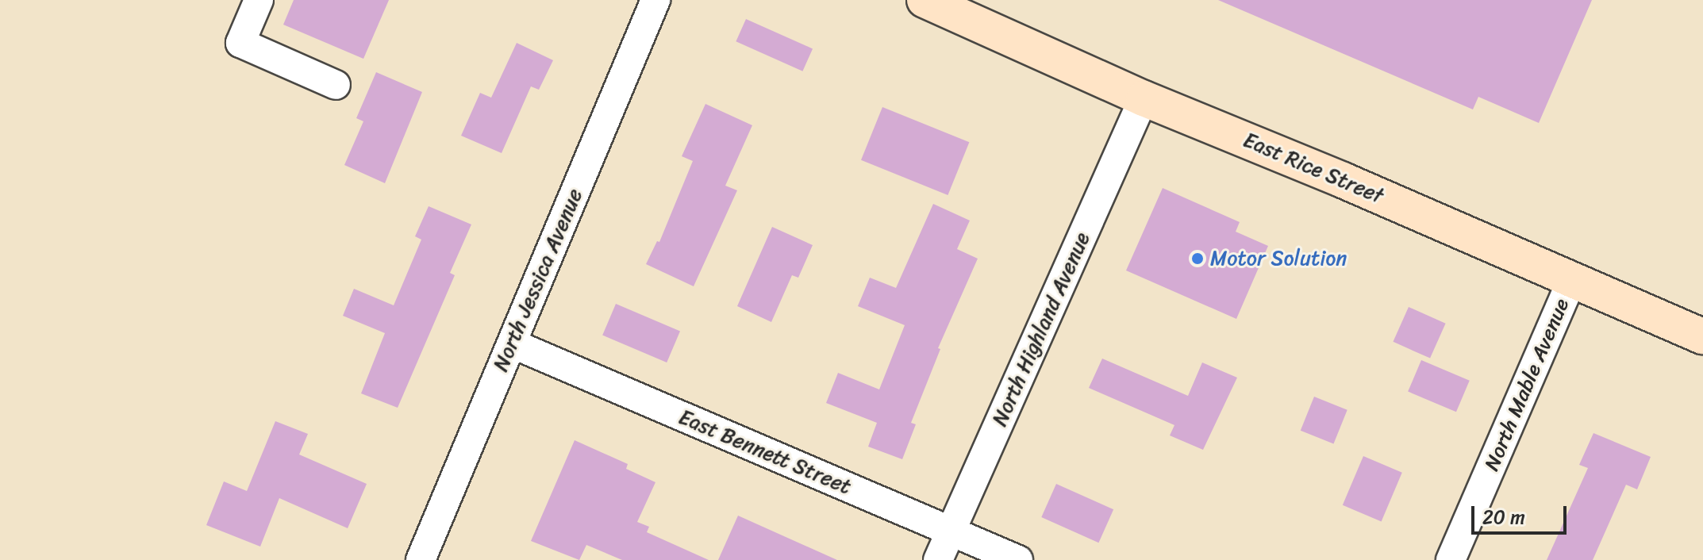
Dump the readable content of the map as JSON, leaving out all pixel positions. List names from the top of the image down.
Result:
{
  "streets": {
    "main road": ["East Rice Street"],
    "street": [
      "North Jessica Avenue",
      "North Highland Avenue",
      "North Mable Avenue",
      "East Bennett Street"
    ]
  },
  "crossings": [
    ["East Rice Street", "North Highland Avenue"],
    ["East Rice Street", "North Mable Avenue"],
    ["North Jessica Avenue", "East Bennett Street"],
    ["North Highland Avenue", "East Bennett Street"]
  ],
  "places": ["Motor Solution"],
  "scale_bar": "20 m"
}
